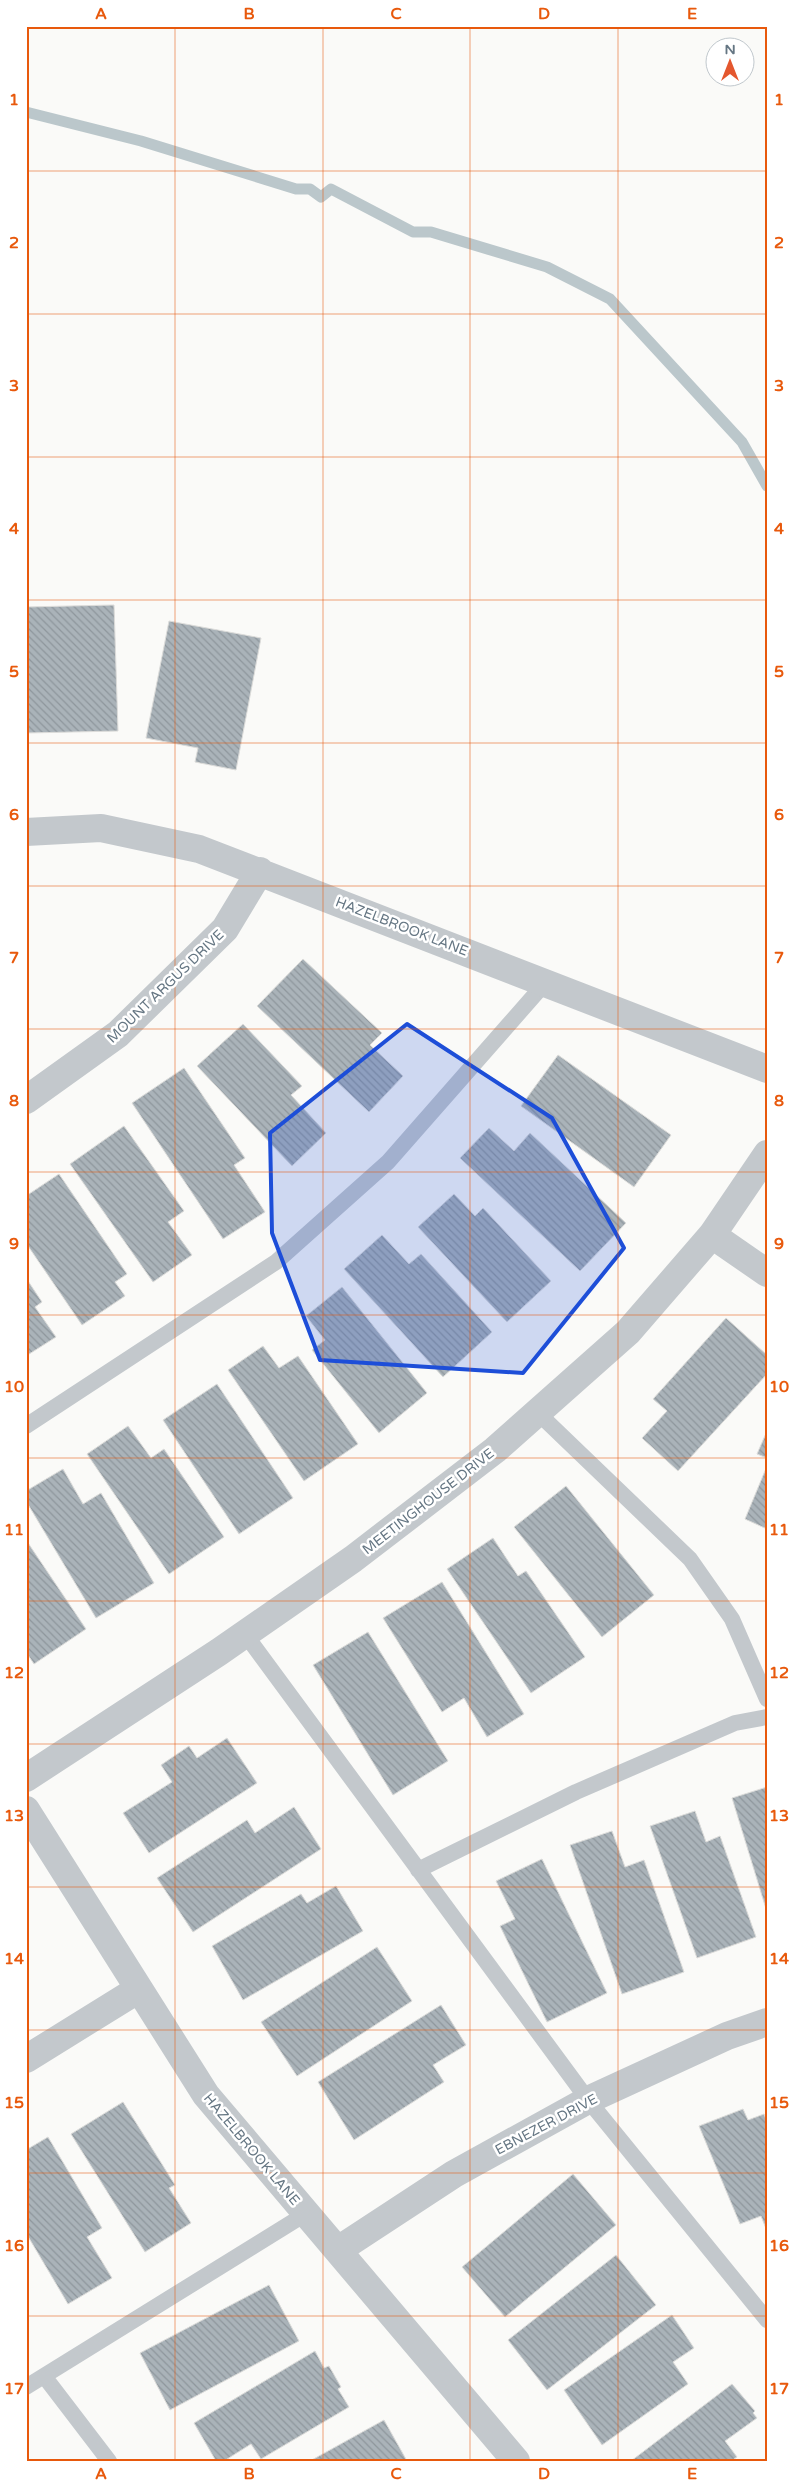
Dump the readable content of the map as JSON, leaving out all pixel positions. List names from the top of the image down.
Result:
{
  "streets": {
    "street": [
      "HAZELBROOK LANE",
      "MOUNT ARGUS DRIVE",
      "MEETINGHOUSE DRIVE",
      "EBNEZER DRIVE"
    ]
  },
  "crossings": [
    ["HAZELBROOK LANE", "MOUNT ARGUS DRIVE"],
    ["HAZELBROOK LANE", "EBNEZER DRIVE"]
  ],
  "north": "top",
  "grid": {
    "columns": [
      "A",
      "B",
      "C",
      "D",
      "E"
    ],
    "rows": [
      "1",
      "2",
      "3",
      "4",
      "5",
      "6",
      "7",
      "8",
      "9",
      "10",
      "11",
      "12",
      "13",
      "14",
      "15",
      "16",
      "17"
    ]
  }
}
